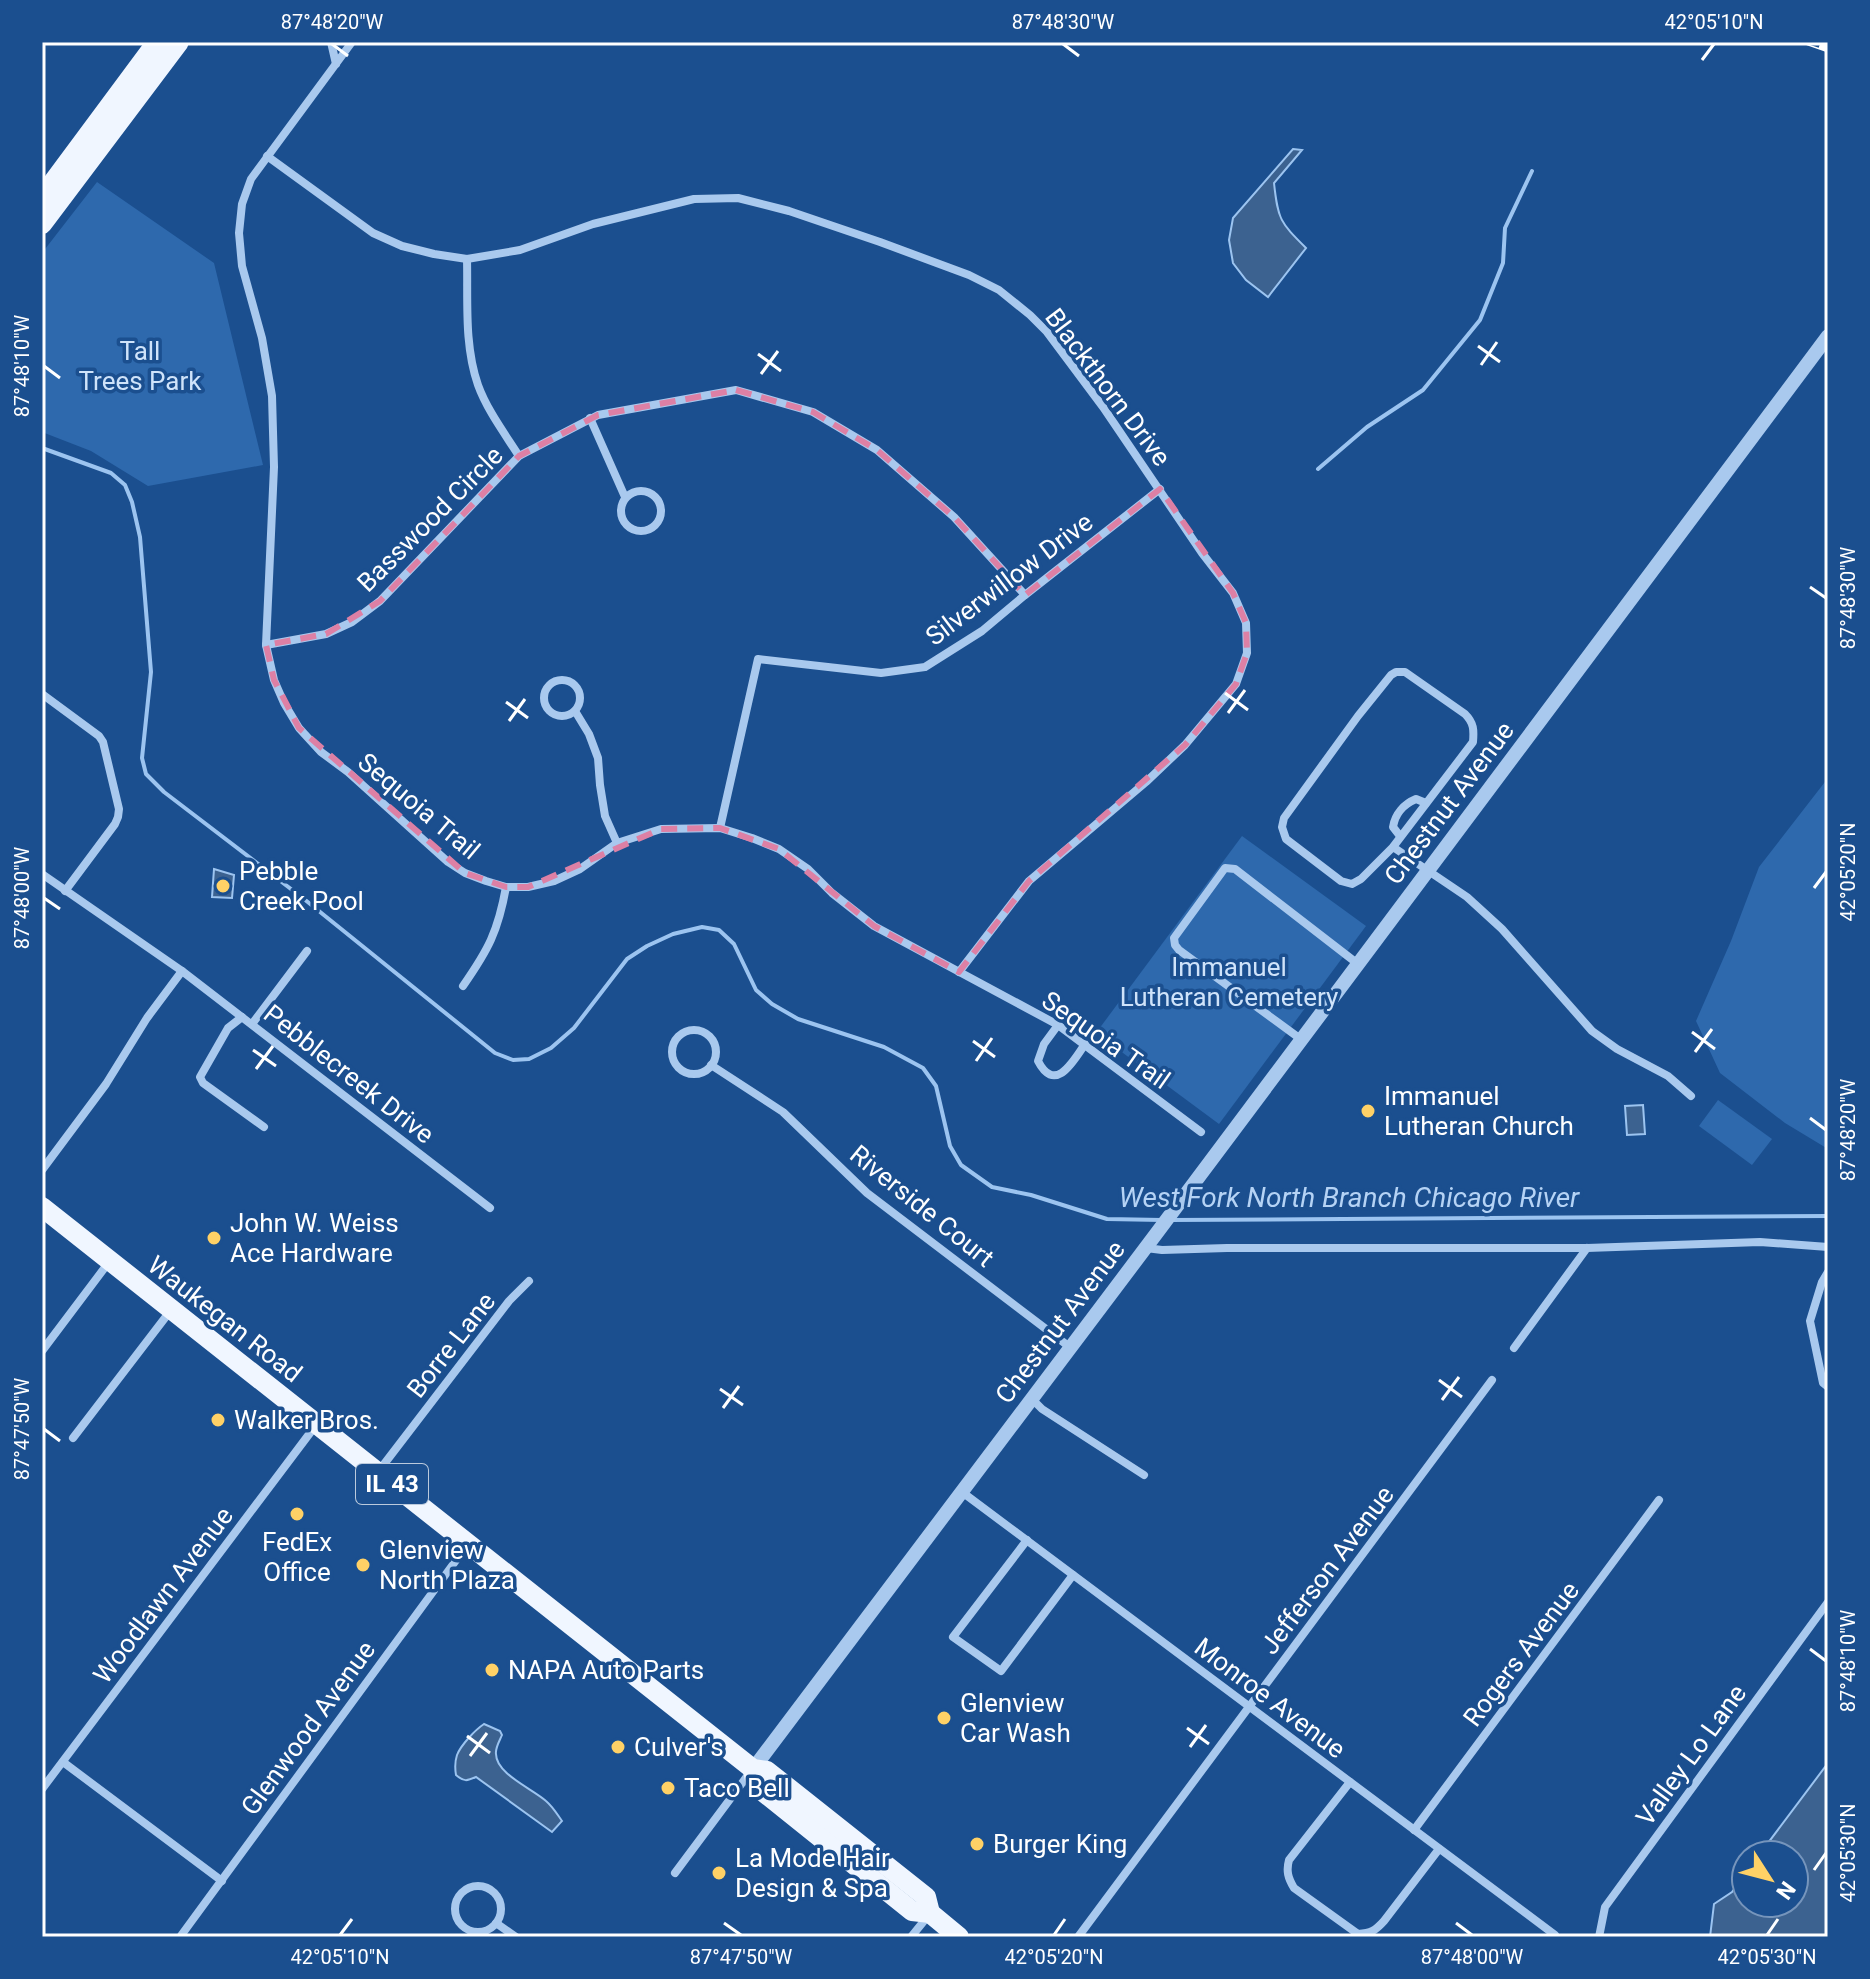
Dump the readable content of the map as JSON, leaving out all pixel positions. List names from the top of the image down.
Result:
{
  "streets": {
    "main road": ["Waukegan Road", "IL 43"],
    "street": [
      "Blackthorn Drive",
      "Basswood Circle",
      "Silverwillow Drive",
      "Chestnut Avenue",
      "Sequoia Trail",
      "Pebblecreek Drive",
      "Riverside Court",
      "Borre Lane",
      "Jefferson Avenue",
      "Woodlawn Avenue",
      "Rogers Avenue",
      "Monroe Avenue",
      "Glenwood Avenue",
      "Valley Lo Lane"
    ]
  },
  "crossings": [
    ["Blackthorn Drive", "Silverwillow Drive"],
    ["Blackthorn Drive", "Sequoia Trail"],
    ["Basswood Circle", "Silverwillow Drive"],
    ["Basswood Circle", "Sequoia Trail"],
    ["Silverwillow Drive", "Sequoia Trail"],
    ["Chestnut Avenue", "Riverside Court"],
    ["Chestnut Avenue", "Waukegan Road"],
    ["Chestnut Avenue", "Monroe Avenue"],
    ["Waukegan Road", "Borre Lane"],
    ["Waukegan Road", "Woodlawn Avenue"],
    ["Waukegan Road", "Glenwood Avenue"],
    ["Jefferson Avenue", "Monroe Avenue"],
    ["Rogers Avenue", "Monroe Avenue"]
  ],
  "water": ["West Fork North Branch Chicago River"],
  "parks": ["Tall Trees Park", "Immanuel Lutheran Cemetery"],
  "places": [
    "Pebble Creek Pool",
    "Immanuel Lutheran Church",
    "John W. Weiss Ace Hardware",
    "Walker Bros.",
    "FedEx Office",
    "Glenview North Plaza",
    "NAPA Auto Parts",
    "Glenview Car Wash",
    "Culver's",
    "Taco Bell",
    "Burger King",
    "La Mode Hair Design & Spa"
  ],
  "north": "bottom right",
  "coordinates": [
    "87°48'20\"W",
    "87°48'30\"W",
    "42°05'10\"N",
    "87°48'10\"W",
    "42°05'20\"N",
    "87°48'00\"W",
    "87°47'50\"W",
    "42°05'30\"N"
  ]
}
